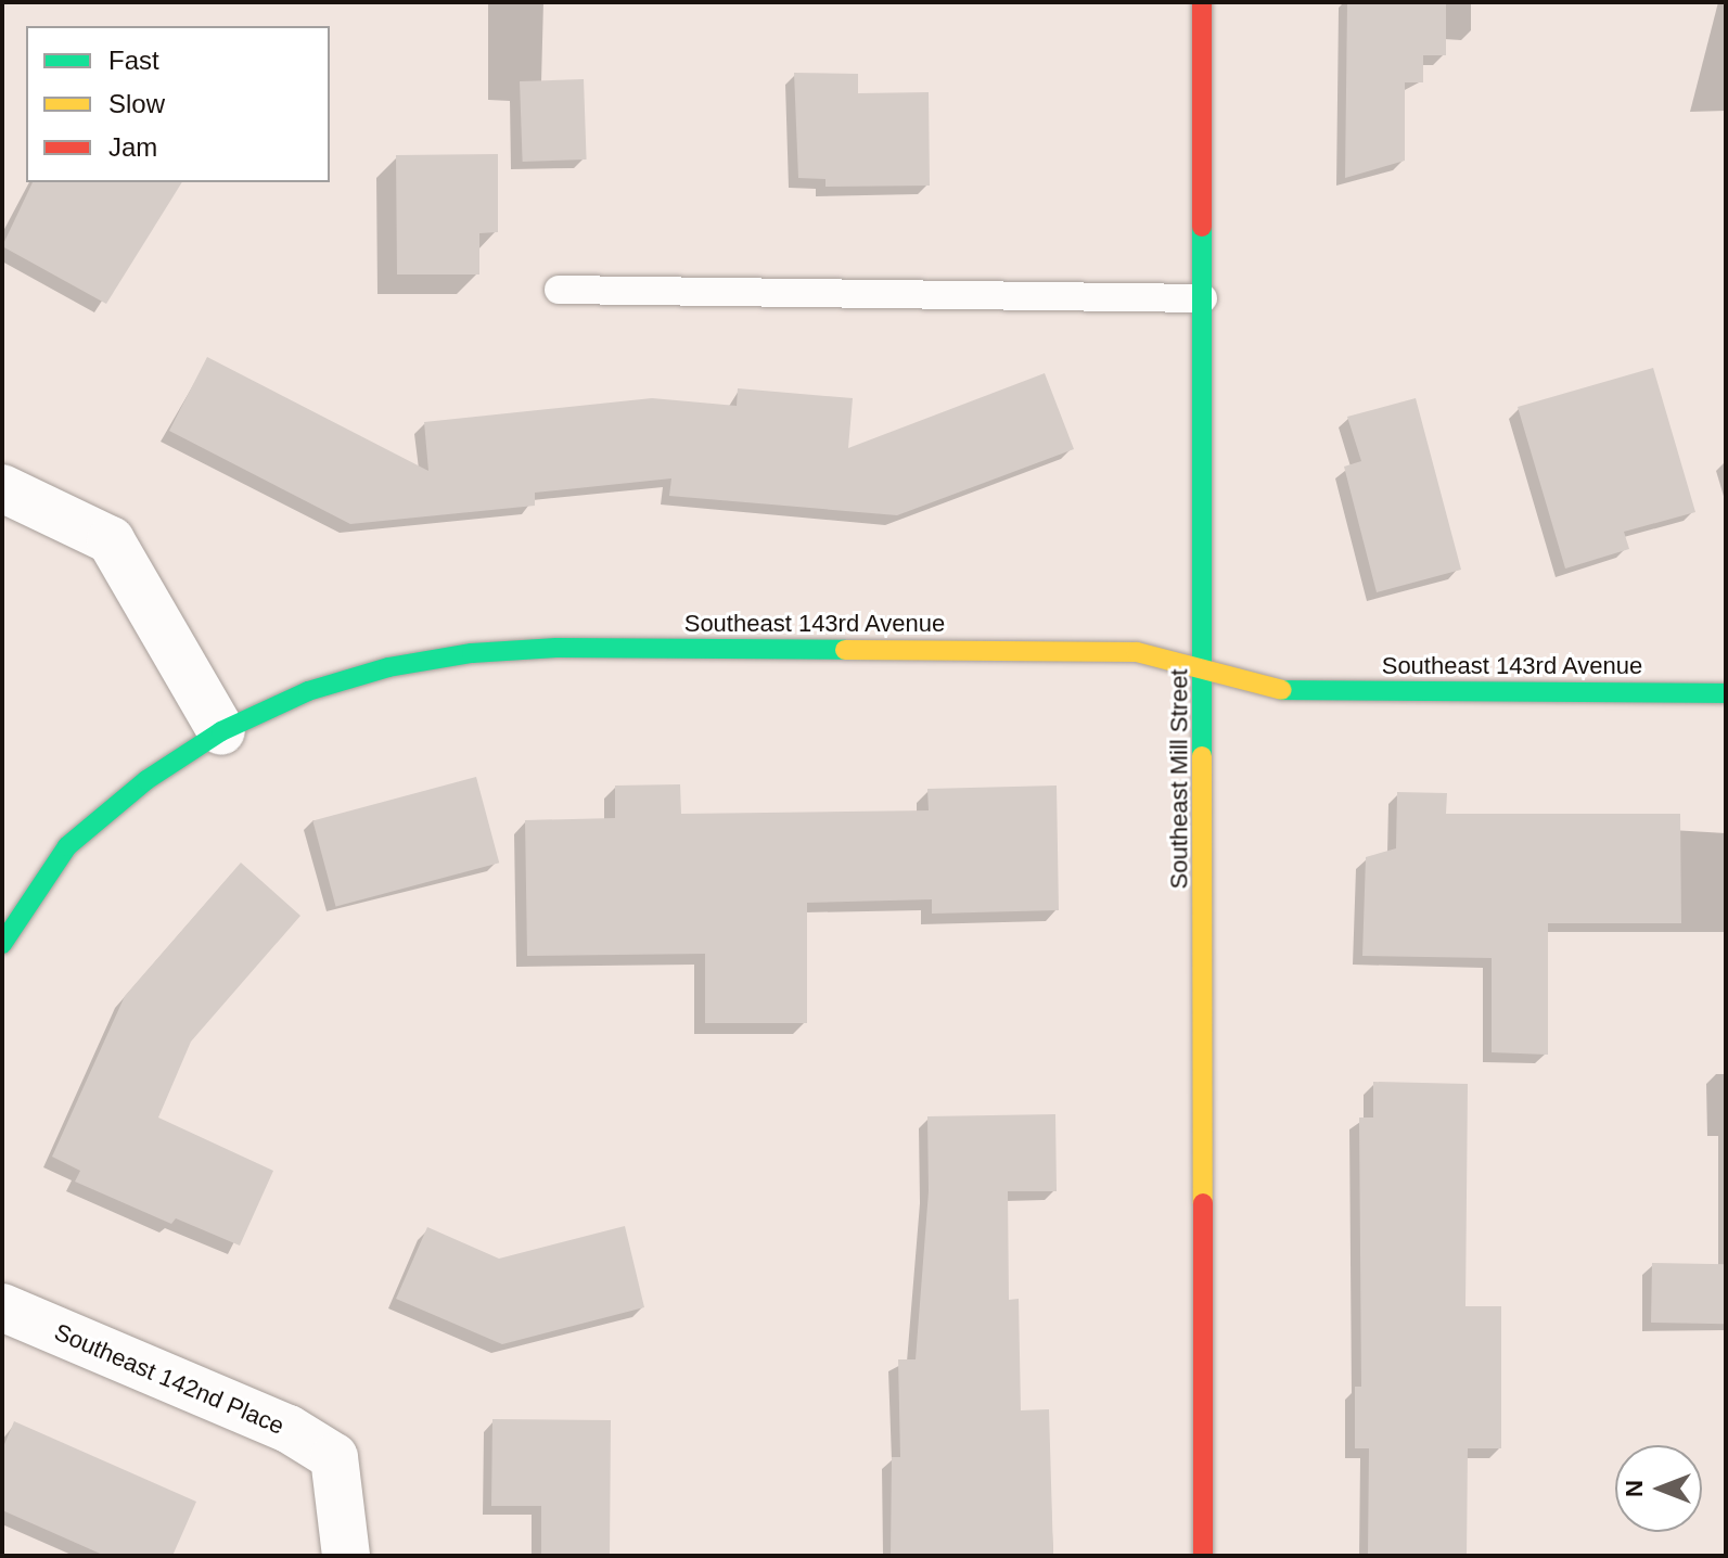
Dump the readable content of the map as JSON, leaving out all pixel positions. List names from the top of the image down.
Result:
{
  "streets": {
    "street": ["Southeast 143rd Avenue", "Southeast Mill Street", "Southeast 142nd Place"]
  },
  "crossings": [
    ["Southeast 143rd Avenue", "Southeast Mill Street"]
  ],
  "legend": ["Fast", "Slow", "Jam"],
  "north": "left"
}
